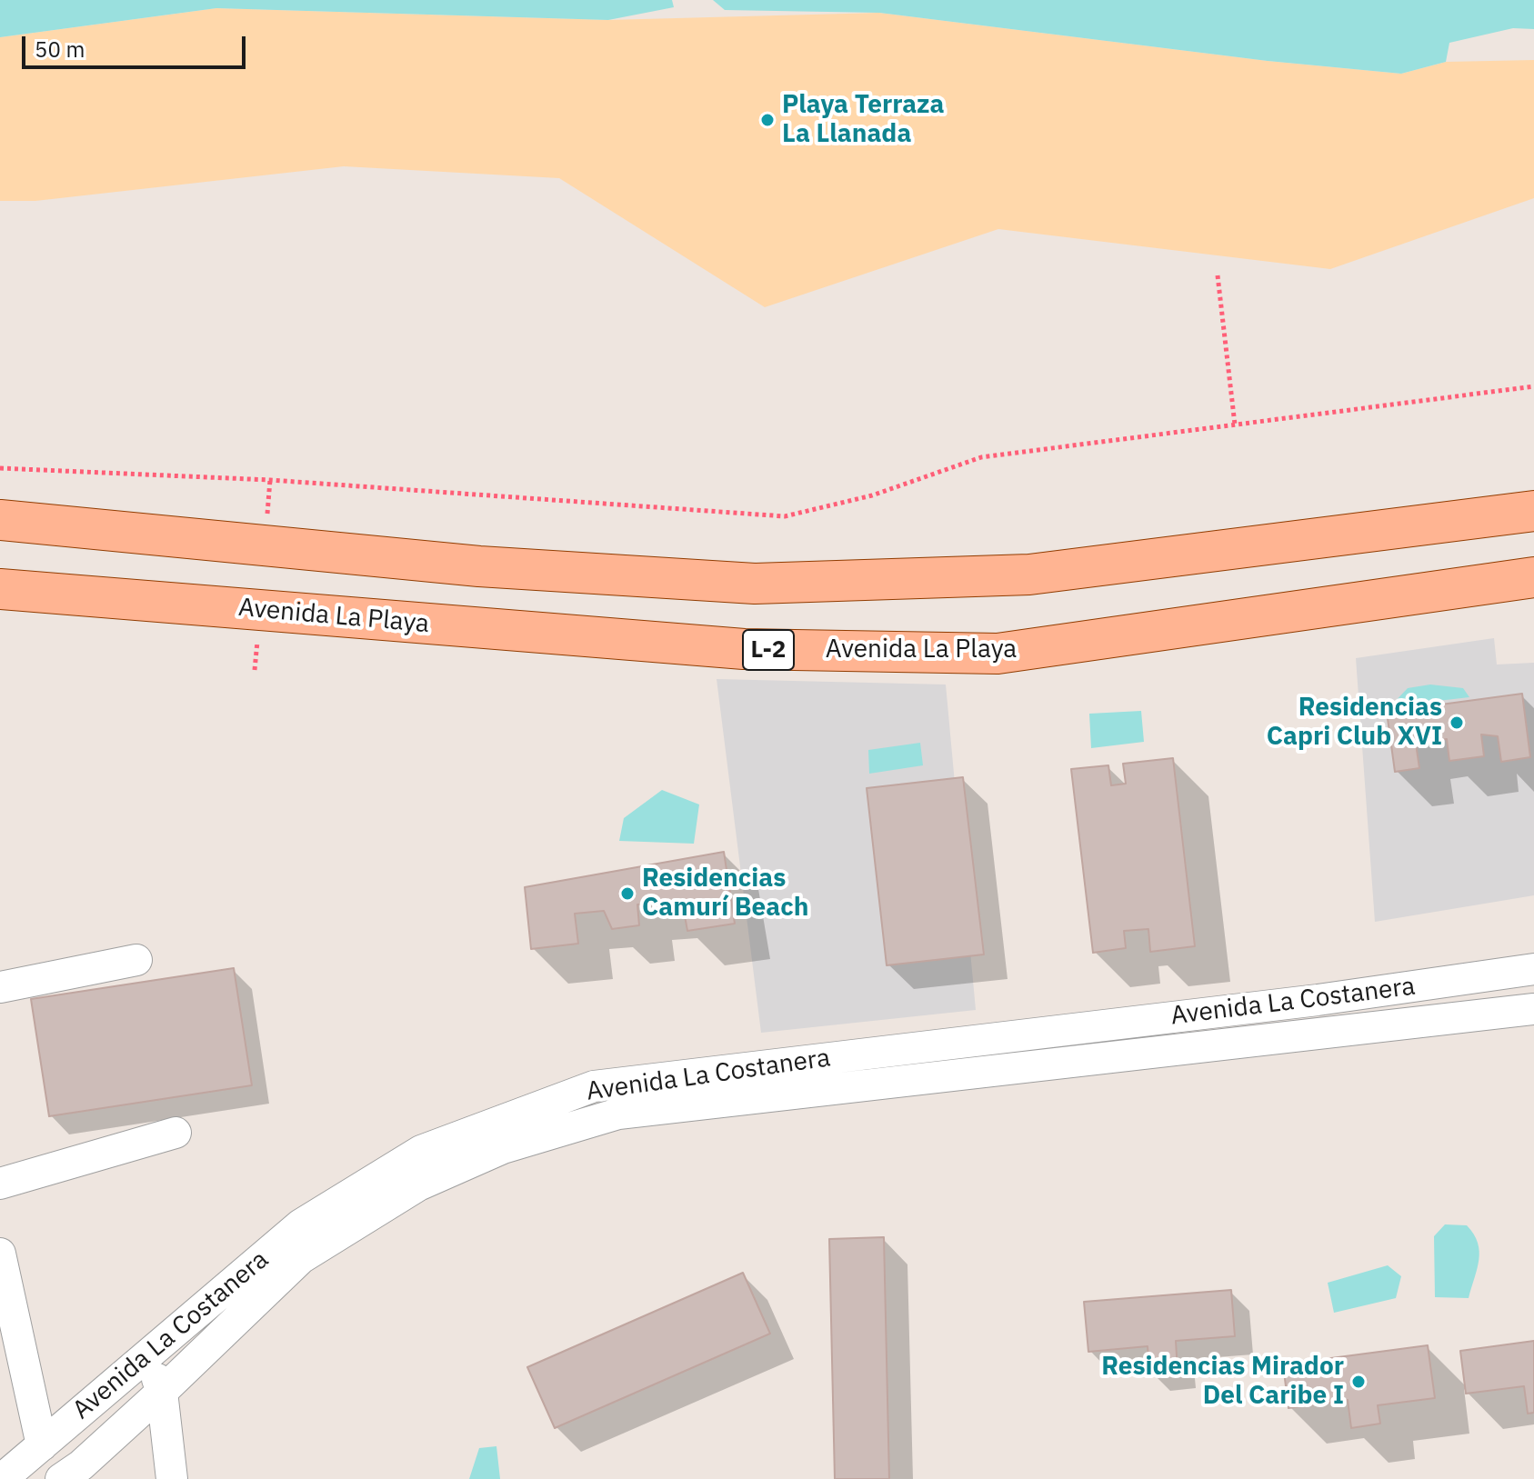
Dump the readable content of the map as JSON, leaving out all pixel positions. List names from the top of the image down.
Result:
{
  "streets": {
    "main road": ["Avenida La Playa", "L-2"],
    "street": ["Avenida La Costanera"]
  },
  "places": [
    "Playa Terraza La Llanada",
    "Residencias Capri Club XVI",
    "Residencias Camurí Beach",
    "Residencias Mirador Del Caribe I"
  ],
  "scale_bar": "50 m"
}
